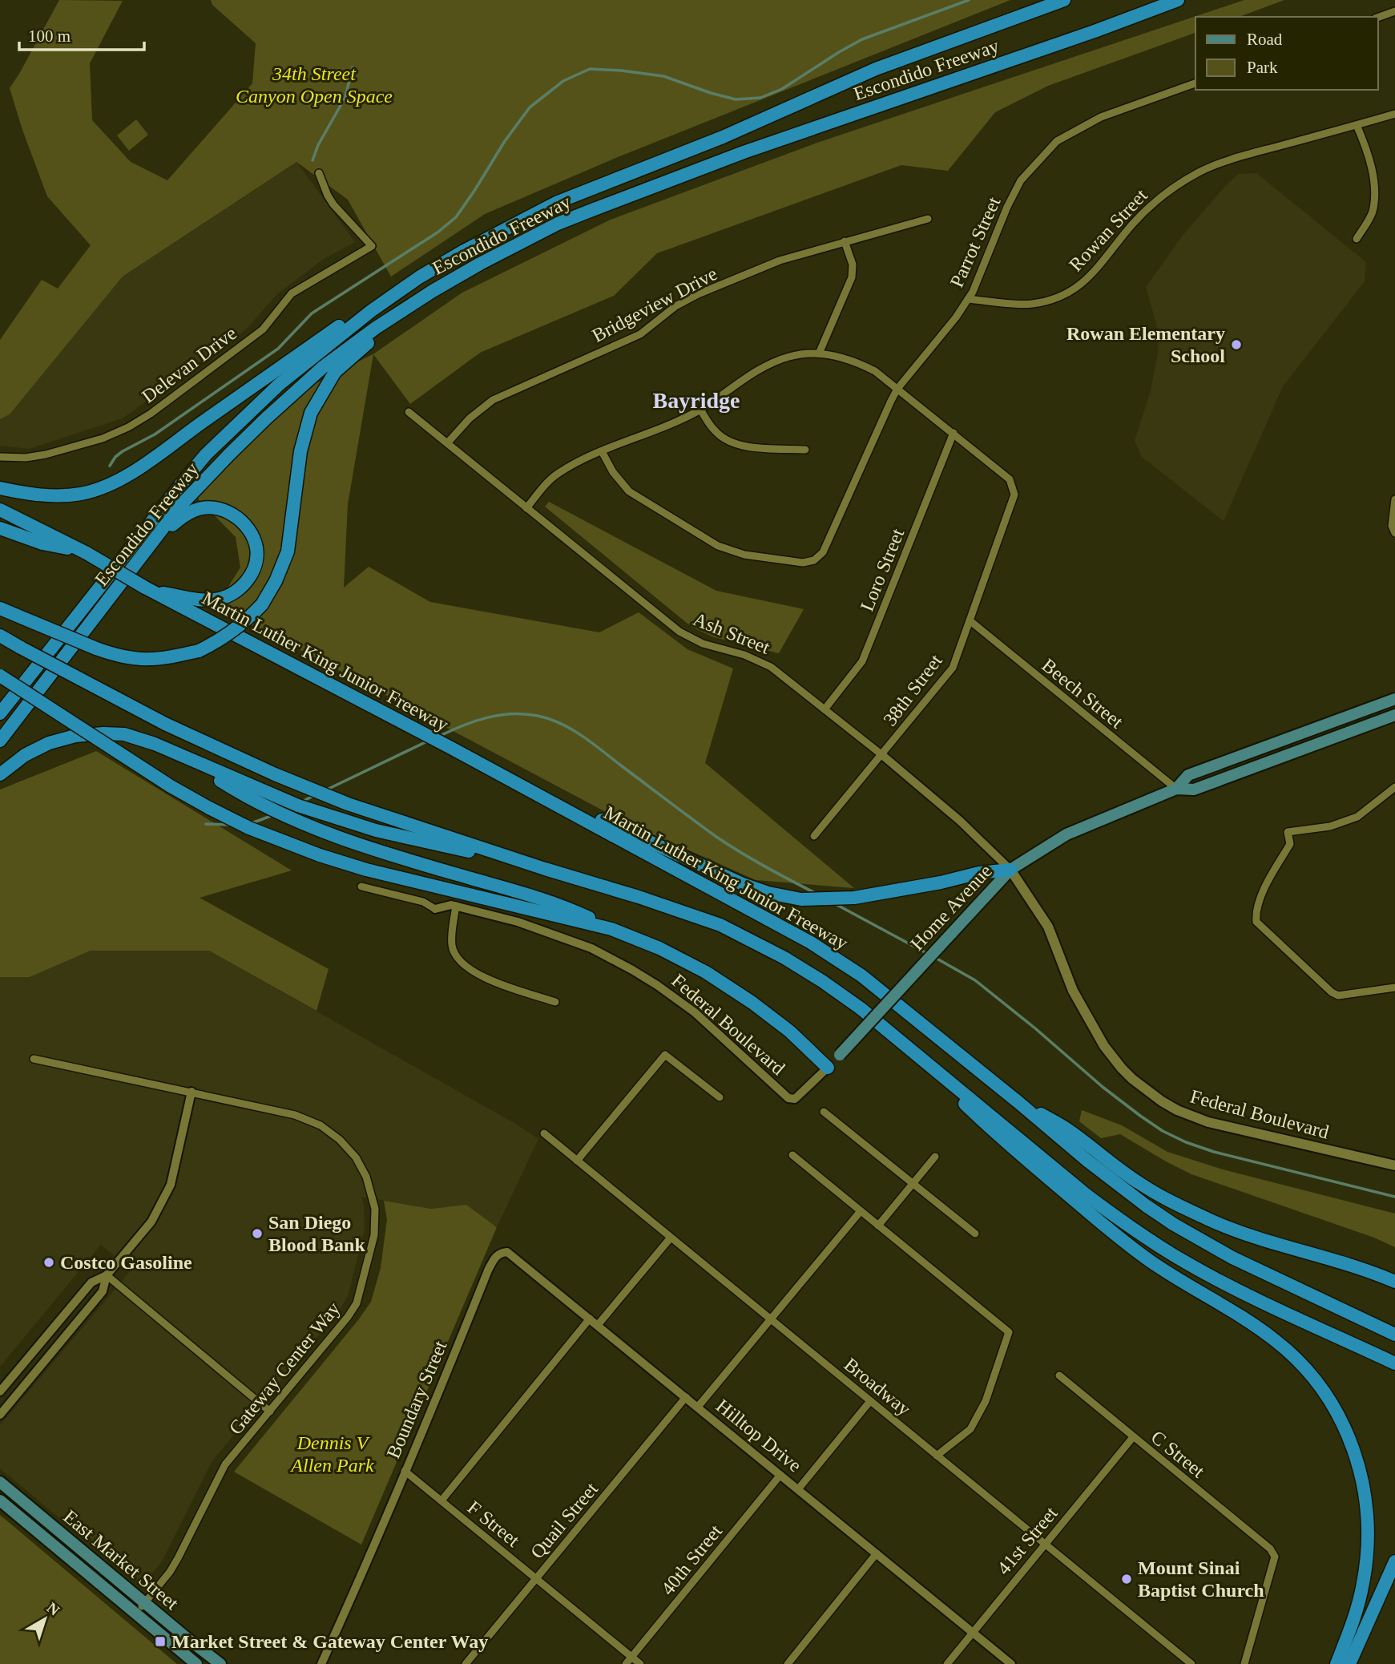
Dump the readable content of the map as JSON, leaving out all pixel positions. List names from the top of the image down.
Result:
{
  "streets": {
    "highway": ["Escondido Freeway", "Martin Luther King Junior Freeway"],
    "main road": ["Home Avenue", "Federal Boulevard", "East Market Street"],
    "street": [
      "Rowan Street",
      "Parrot Street",
      "Bridgeview Drive",
      "Delevan Drive",
      "Loro Street",
      "Ash Street",
      "38th Street",
      "Beech Street",
      "Gateway Center Way",
      "Broadway",
      "Boundary Street",
      "Hilltop Drive",
      "C Street",
      "Quail Street",
      "F Street",
      "41st Street",
      "40th Street"
    ]
  },
  "crossings": [
    ["Rowan Street", "Parrot Street"],
    ["Parrot Street", "38th Street"],
    ["Bridgeview Drive", "Ash Street"],
    ["Loro Street", "Ash Street"],
    ["Loro Street", "38th Street"],
    ["Ash Street", "38th Street"],
    ["Ash Street", "Home Avenue"],
    ["Ash Street", "Federal Boulevard"],
    ["38th Street", "Beech Street"],
    ["Beech Street", "Home Avenue"],
    ["Home Avenue", "Federal Boulevard"],
    ["Gateway Center Way", "East Market Street"],
    ["Broadway", "41st Street"],
    ["Boundary Street", "Hilltop Drive"],
    ["Boundary Street", "F Street"],
    ["Hilltop Drive", "Quail Street"],
    ["Hilltop Drive", "41st Street"],
    ["Hilltop Drive", "40th Street"],
    ["C Street", "41st Street"],
    ["Quail Street", "F Street"],
    ["F Street", "40th Street"]
  ],
  "districts": ["Bayridge"],
  "parks": ["34th Street Canyon Open Space", "Dennis V Allen Park"],
  "places": {
    "other": [
      "Rowan Elementary School",
      "San Diego Blood Bank",
      "Costco Gasoline",
      "Mount Sinai Baptist Church"
    ],
    "transit": ["Market Street & Gateway Center Way"]
  },
  "legend": ["Road", "Park"],
  "scale_bar": "100 m",
  "north": "top right"
}
